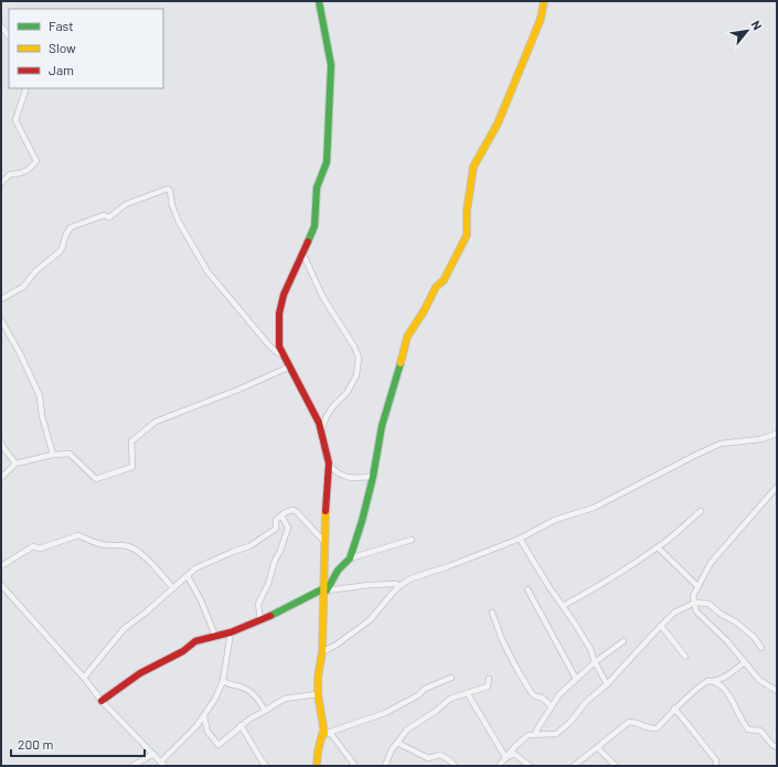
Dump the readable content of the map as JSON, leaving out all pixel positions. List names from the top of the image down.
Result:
{
  "legend": ["Fast", "Slow", "Jam"],
  "scale_bar": "200 m",
  "north": "top right"
}
